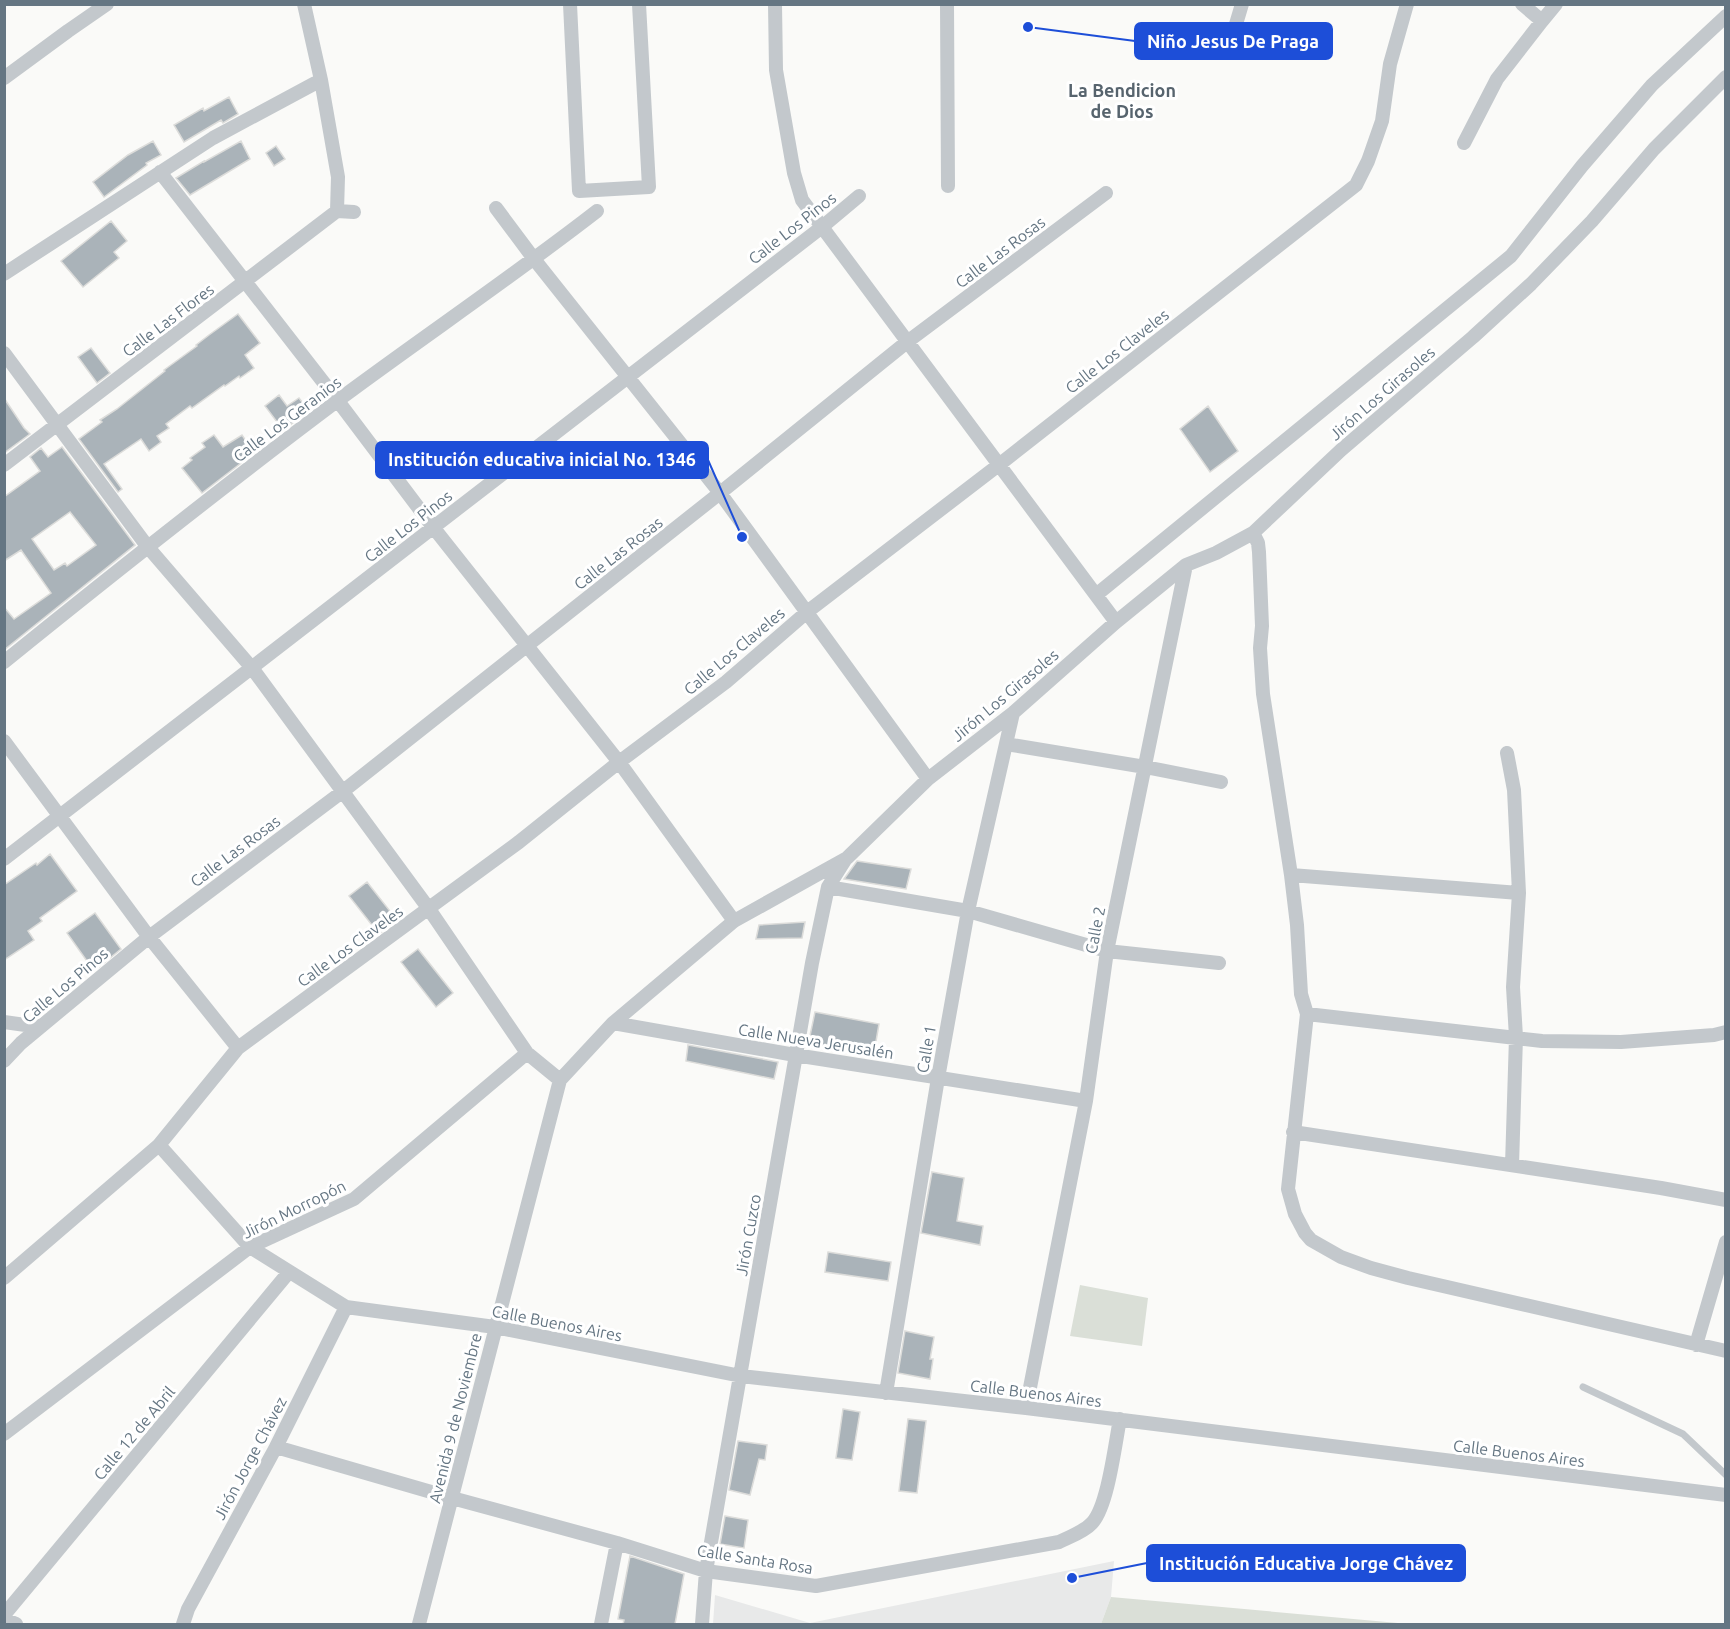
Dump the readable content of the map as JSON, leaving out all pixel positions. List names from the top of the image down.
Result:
{
  "streets": {
    "street": [
      "Calle Los Pinos",
      "Calle Las Rosas",
      "Calle Las Flores",
      "Calle Los Claveles",
      "Jirón Los Girasoles",
      "Calle Los Geranios",
      "Calle 2",
      "Calle Nueva Jerusalén",
      "Calle 1",
      "Jirón Morropón",
      "Jirón Cuzco",
      "Calle Buenos Aires",
      "Avenida 9 de Noviembre",
      "Calle 12 de Abril",
      "Jirón Jorge Chávez",
      "Calle Santa Rosa"
    ]
  },
  "crossings": [
    ["Calle Los Pinos", "Calle Las Rosas"],
    ["Jirón Los Girasoles", "Calle 2"],
    ["Jirón Los Girasoles", "Calle Nueva Jerusalén"],
    ["Jirón Los Girasoles", "Calle 1"],
    ["Jirón Los Girasoles", "Jirón Cuzco"],
    ["Jirón Los Girasoles", "Avenida 9 de Noviembre"],
    ["Calle 2", "Calle Nueva Jerusalén"],
    ["Calle 2", "Calle Buenos Aires"],
    ["Calle Nueva Jerusalén", "Calle 1"],
    ["Calle Nueva Jerusalén", "Jirón Cuzco"],
    ["Calle 1", "Calle Buenos Aires"],
    ["Jirón Cuzco", "Calle Buenos Aires"],
    ["Jirón Cuzco", "Calle Santa Rosa"],
    ["Calle Buenos Aires", "Avenida 9 de Noviembre"],
    ["Calle Buenos Aires", "Jirón Jorge Chávez"],
    ["Calle Buenos Aires", "Calle Santa Rosa"],
    ["Avenida 9 de Noviembre", "Calle Santa Rosa"],
    ["Jirón Jorge Chávez", "Calle Santa Rosa"]
  ],
  "districts": ["La Bendicion de Dios"],
  "places": ["Niño Jesus De Praga", "Institución educativa inicial No. 1346", "Institución Educativa Jorge Chávez"]
}
